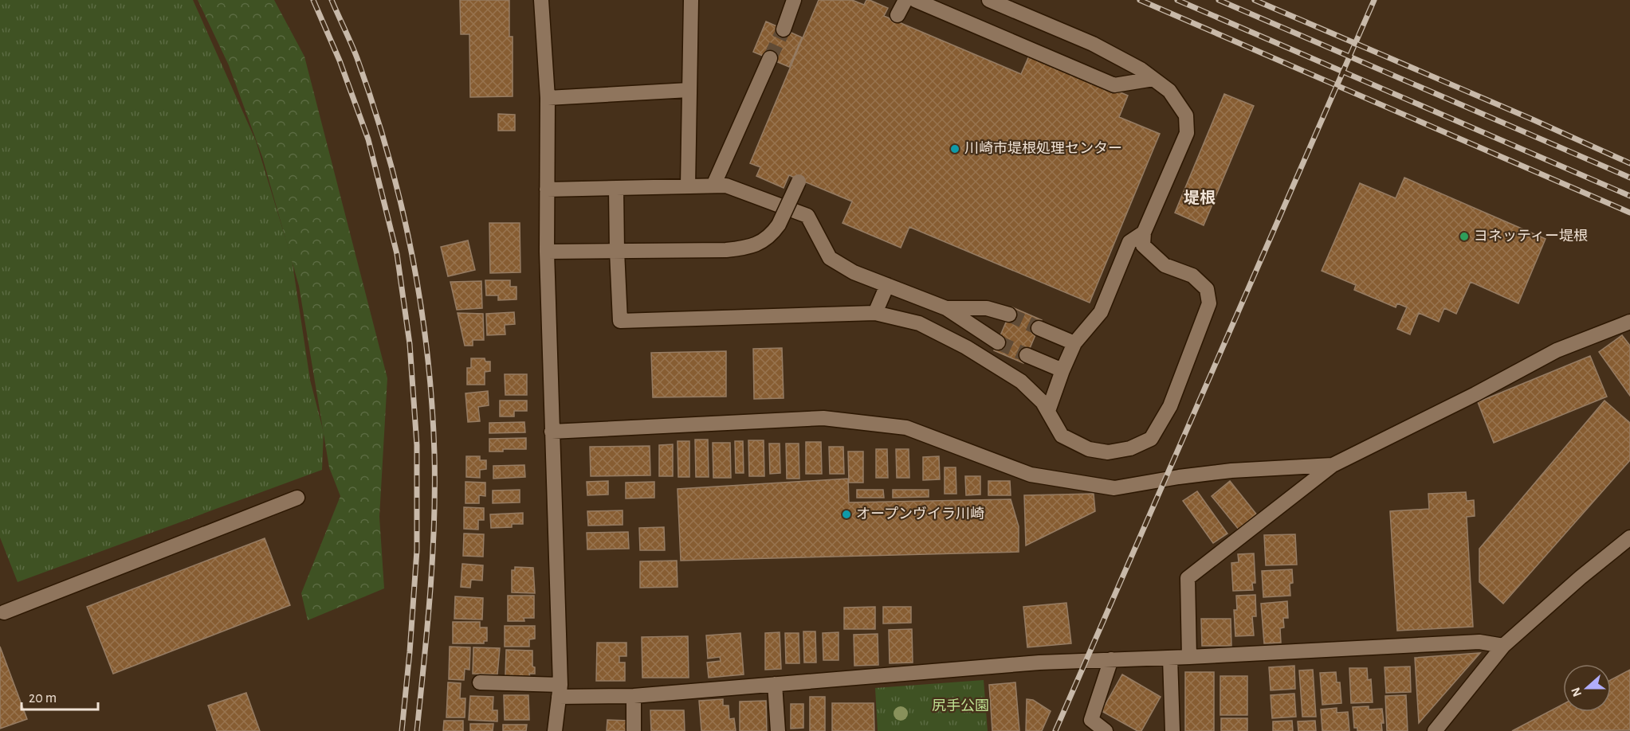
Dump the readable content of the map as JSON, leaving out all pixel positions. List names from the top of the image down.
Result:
{
  "districts": ["堤根"],
  "parks": ["尻手公園"],
  "places": ["川崎市堤根処理センター", "ヨネッティー堤根", "オープンヴイラ川崎"],
  "scale_bar": "20 m",
  "north": "left"
}
